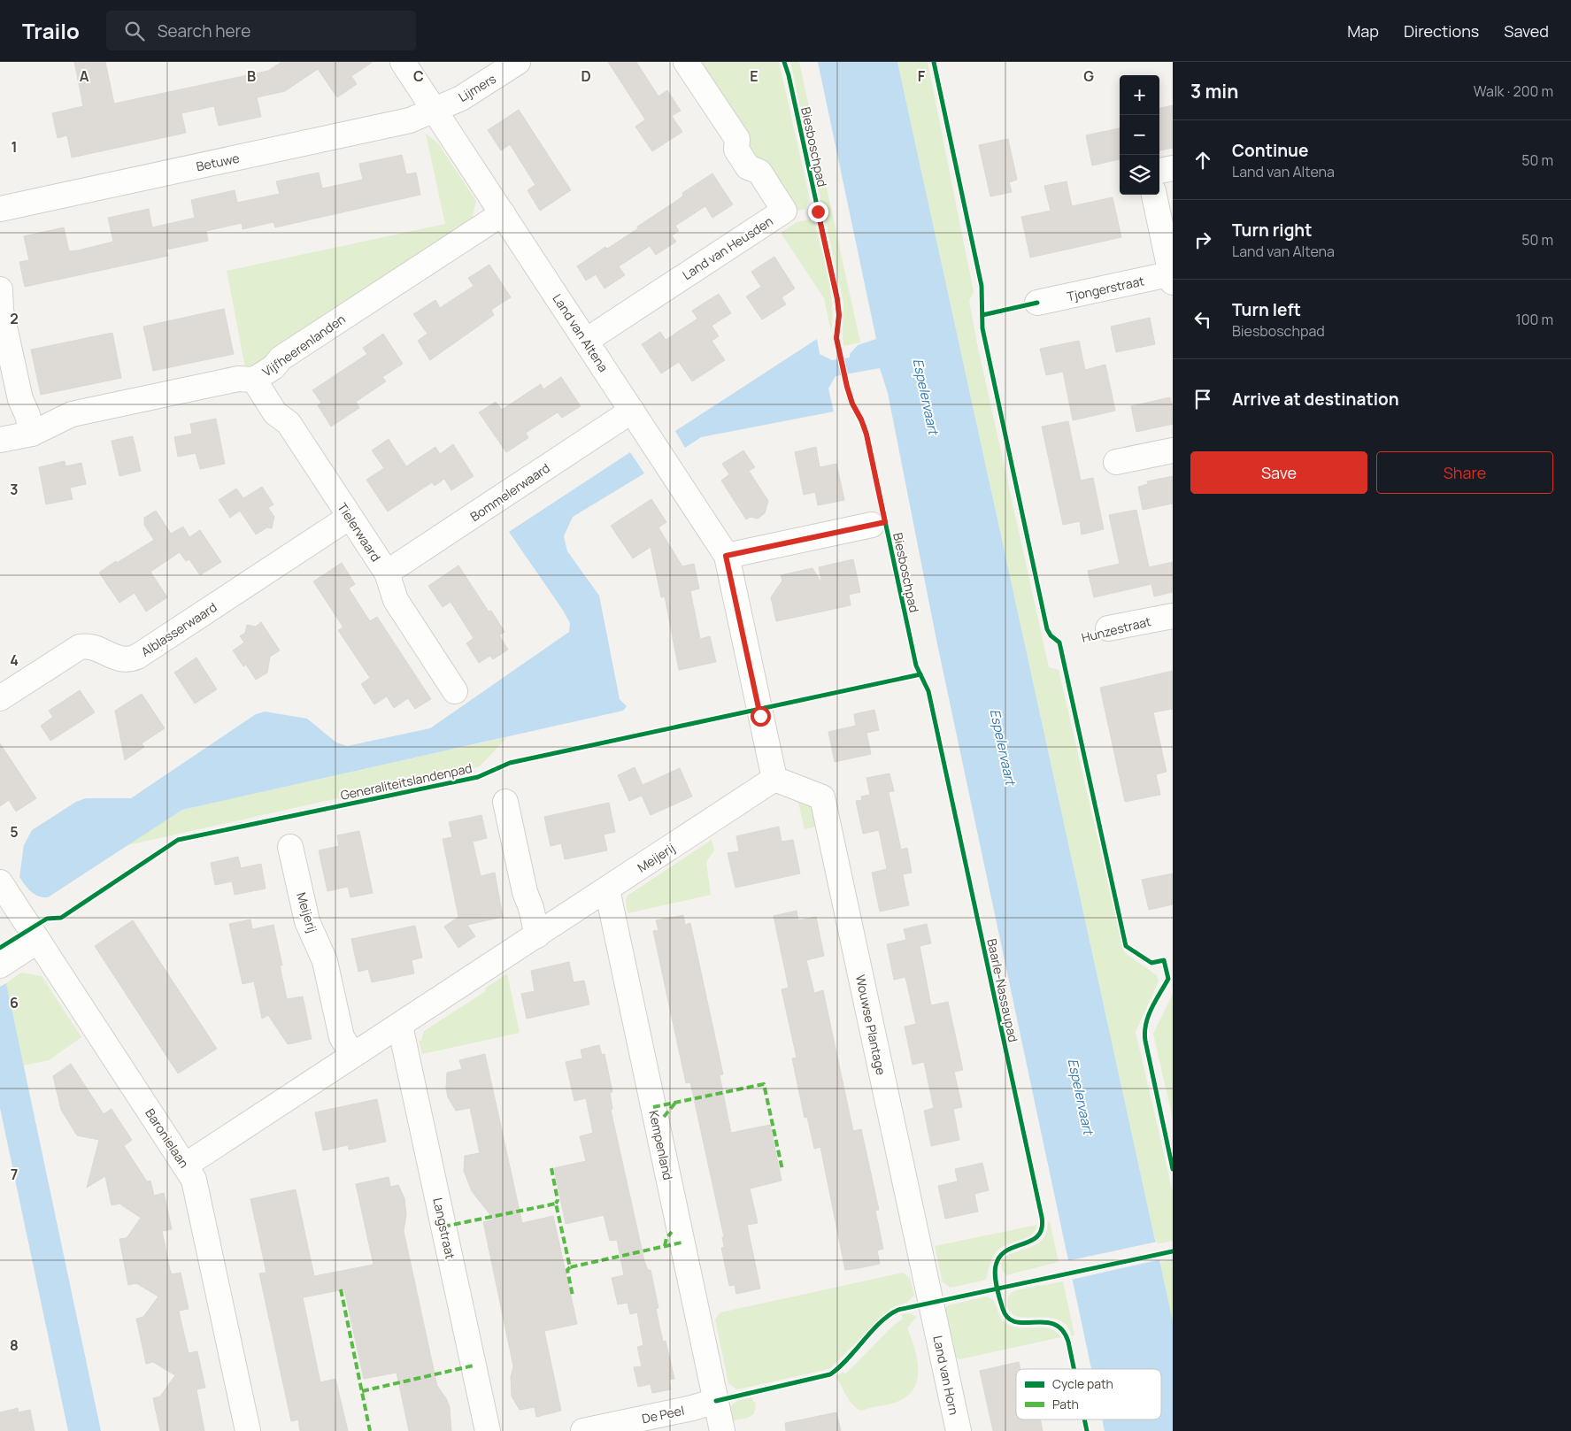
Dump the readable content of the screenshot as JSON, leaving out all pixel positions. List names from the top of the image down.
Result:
{
  "streets": {
    "street": [
      "Lijmers",
      "Betuwe",
      "Land van Heusden",
      "Tjongerstraat",
      "Land van Altena",
      "Vijfheerenlanden",
      "Bommelerwaard",
      "Tielerwaard",
      "Alblasserwaard",
      "Hunzestraat",
      "Meijerij",
      "Wouwse Plantage",
      "Baronielaan",
      "Kempenland",
      "Langstraat",
      "Land van Horn",
      "De Peel"
    ],
    "cycle path": ["Biesboschpad", "Generaliteitslandenpad"]
  },
  "crossings": [
    ["Lijmers", "Betuwe"],
    ["Lijmers", "Land van Altena"],
    ["Betuwe", "Land van Altena"],
    ["Land van Heusden", "Land van Altena"],
    ["Land van Altena", "Vijfheerenlanden"],
    ["Land van Altena", "Bommelerwaard"],
    ["Land van Altena", "Meijerij"],
    ["Land van Altena", "Wouwse Plantage"],
    ["Vijfheerenlanden", "Tielerwaard"],
    ["Bommelerwaard", "Tielerwaard"],
    ["Tielerwaard", "Alblasserwaard"],
    ["Meijerij", "Wouwse Plantage"],
    ["Meijerij", "Baronielaan"],
    ["Meijerij", "Kempenland"],
    ["Meijerij", "Langstraat"],
    ["Wouwse Plantage", "Land van Horn"],
    ["Kempenland", "De Peel"]
  ],
  "water": ["Espelervaart"],
  "legend": ["Cycle path", "Path"],
  "page": {
    "header": "Trailo",
    "search": "Search here",
    "nav": ["Map", "Directions", "Saved"],
    "heading": ["3 min", "Walk · 200 m"],
    "map_buttons": ["+", "−"],
    "list": [
      ["Continue", "Land van Altena", "50 m"],
      ["Turn right", "Land van Altena", "50 m"],
      ["Turn left", "Biesboschpad", "100 m"],
      "Arrive at destination"
    ],
    "buttons": ["Save", "Share"]
  },
  "grid": {
    "columns": [
      "A",
      "B",
      "C",
      "D",
      "E",
      "F",
      "G"
    ],
    "rows": [
      "1",
      "2",
      "3",
      "4",
      "5",
      "6",
      "7",
      "8"
    ]
  }
}
